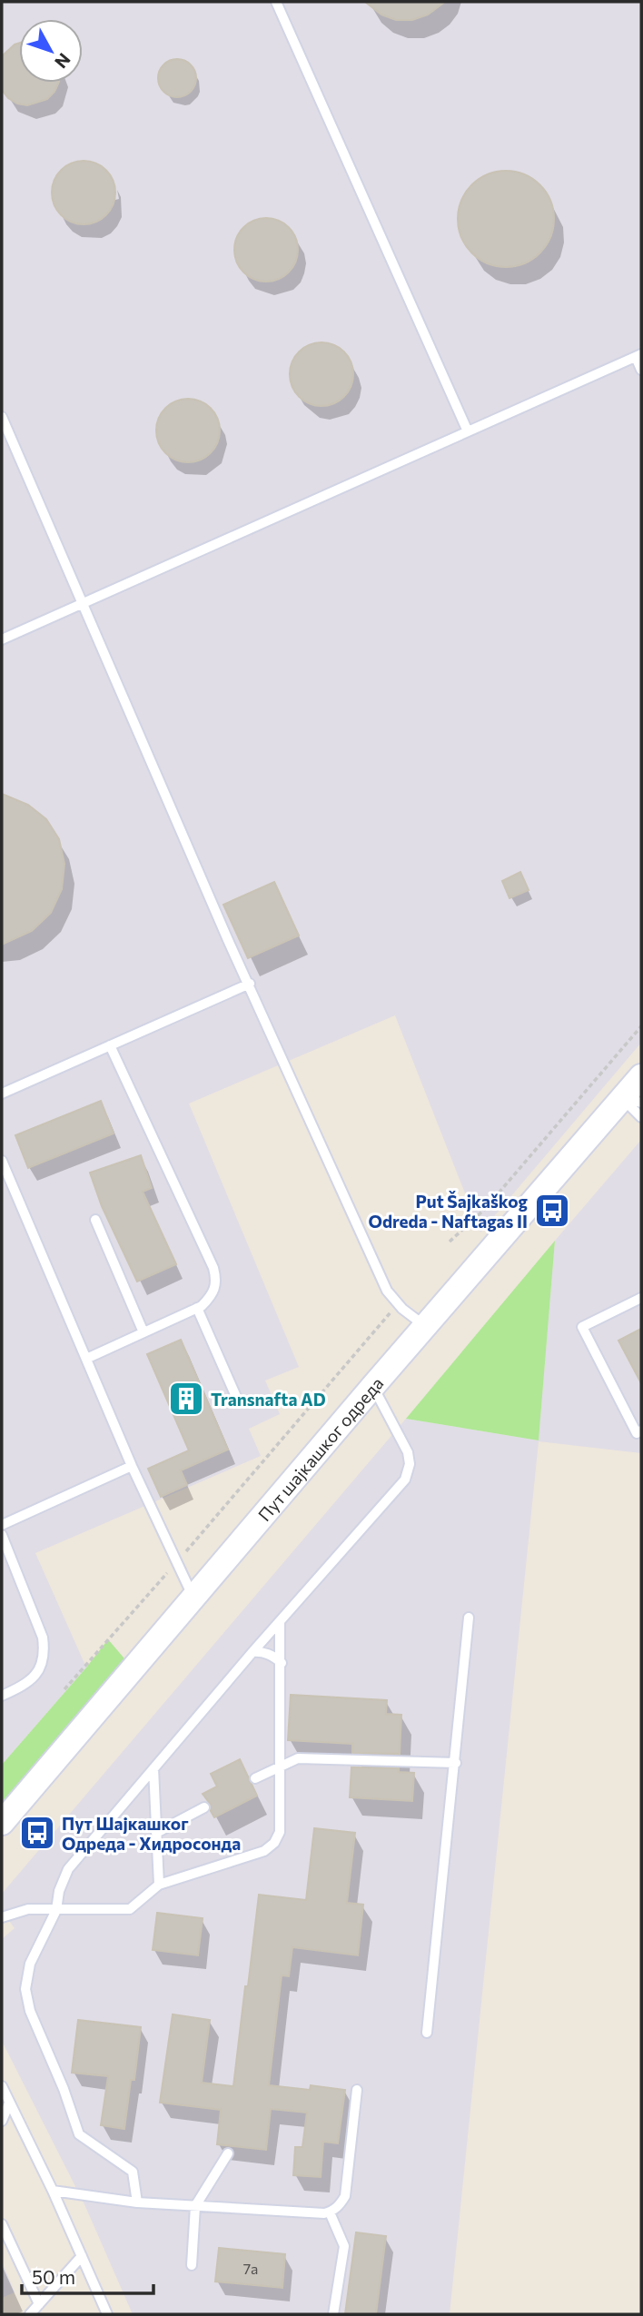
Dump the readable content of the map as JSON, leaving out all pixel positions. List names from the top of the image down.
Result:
{
  "streets": {
    "street": ["Пут шајкашког одреда"]
  },
  "places": {
    "bus stop": ["Put Šajkaškog Odreda - Naftagas II", "Пут Шајкашког Одреда - Хидросонда"],
    "building": ["Transnafta AD"]
  },
  "house_numbers": ["7a"],
  "scale_bar": "50 m",
  "north": "bottom right"
}
